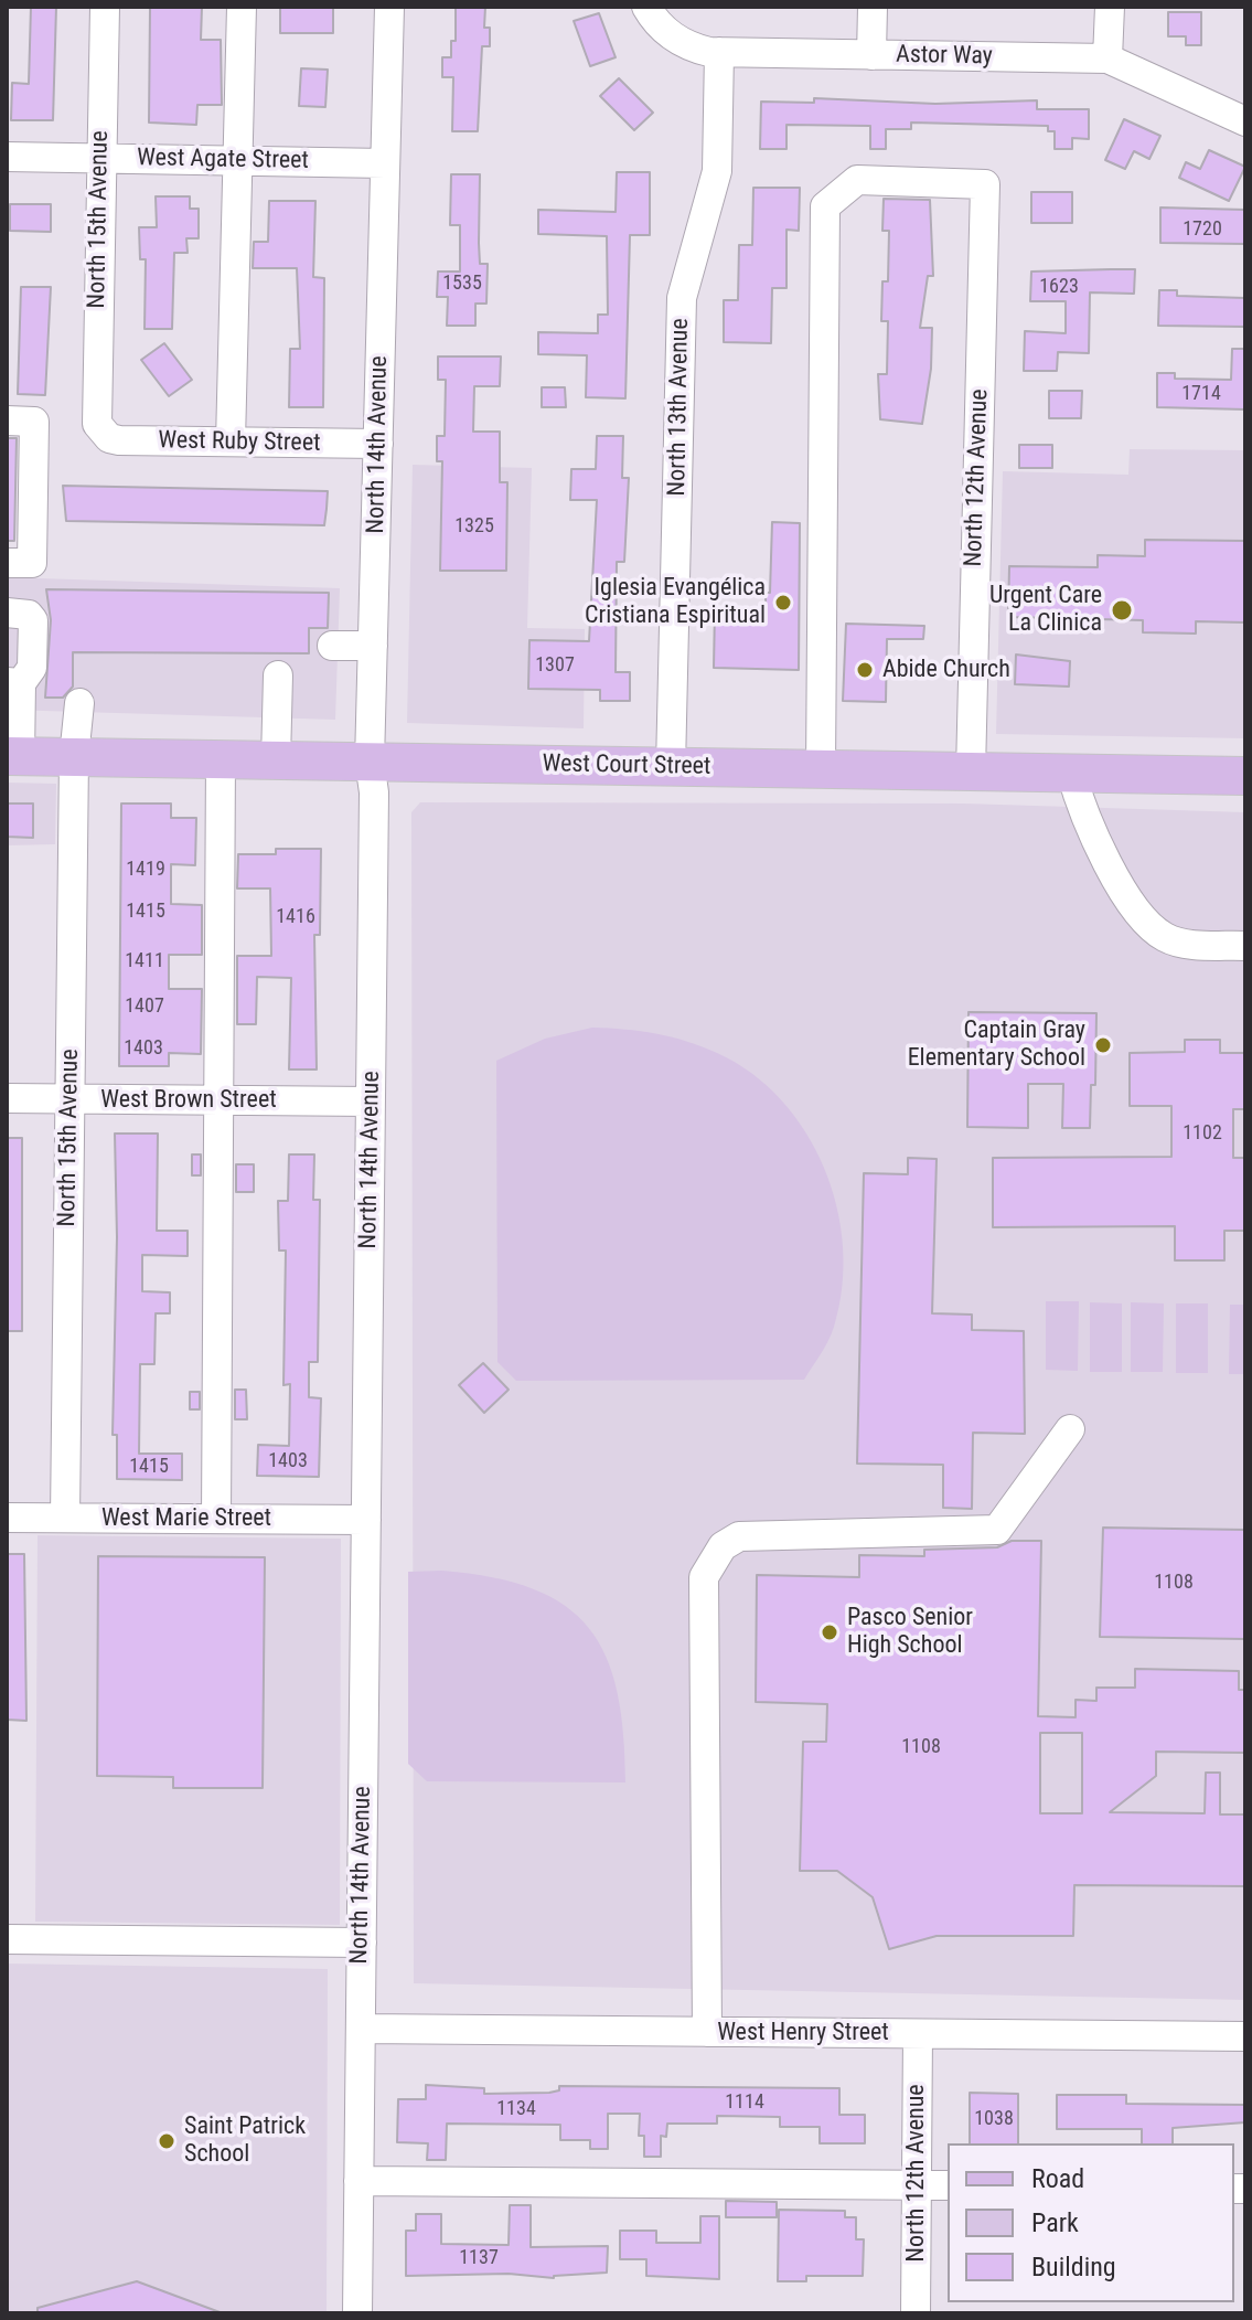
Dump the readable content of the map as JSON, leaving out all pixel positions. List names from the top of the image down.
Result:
{
  "streets": {
    "main road": ["West Court Street"],
    "street": [
      "Astor Way",
      "West Agate Street",
      "North 15th Avenue",
      "North 13th Avenue",
      "West Ruby Street",
      "North 14th Avenue",
      "North 12th Avenue",
      "West Brown Street",
      "West Marie Street",
      "West Henry Street"
    ]
  },
  "crossings": [
    ["Astor Way", "North 13th Avenue"],
    ["West Agate Street", "North 15th Avenue"],
    ["West Agate Street", "North 14th Avenue"],
    ["North 15th Avenue", "West Ruby Street"],
    ["North 15th Avenue", "West Court Street"],
    ["North 15th Avenue", "West Brown Street"],
    ["North 15th Avenue", "West Marie Street"],
    ["North 13th Avenue", "West Court Street"],
    ["West Ruby Street", "North 14th Avenue"],
    ["North 14th Avenue", "West Court Street"],
    ["North 14th Avenue", "West Brown Street"],
    ["North 14th Avenue", "West Marie Street"],
    ["North 14th Avenue", "West Henry Street"],
    ["North 12th Avenue", "West Court Street"],
    ["North 12th Avenue", "West Henry Street"]
  ],
  "places": [
    "Iglesia Evangélica Cristiana Espiritual",
    "Urgent Care La Clinica",
    "Abide Church",
    "Captain Gray Elementary School",
    "Pasco Senior High School",
    "Saint Patrick School"
  ],
  "house_numbers": [
    "1720",
    "1535",
    "1623",
    "1714",
    "1325",
    "1307",
    "1419",
    "1415",
    "1416",
    "1411",
    "1407",
    "1403",
    "1102",
    "1403",
    "1415",
    "1108",
    "1108",
    "1114",
    "1134",
    "1038",
    "1137"
  ],
  "legend": ["Road", "Park", "Building"]
}
